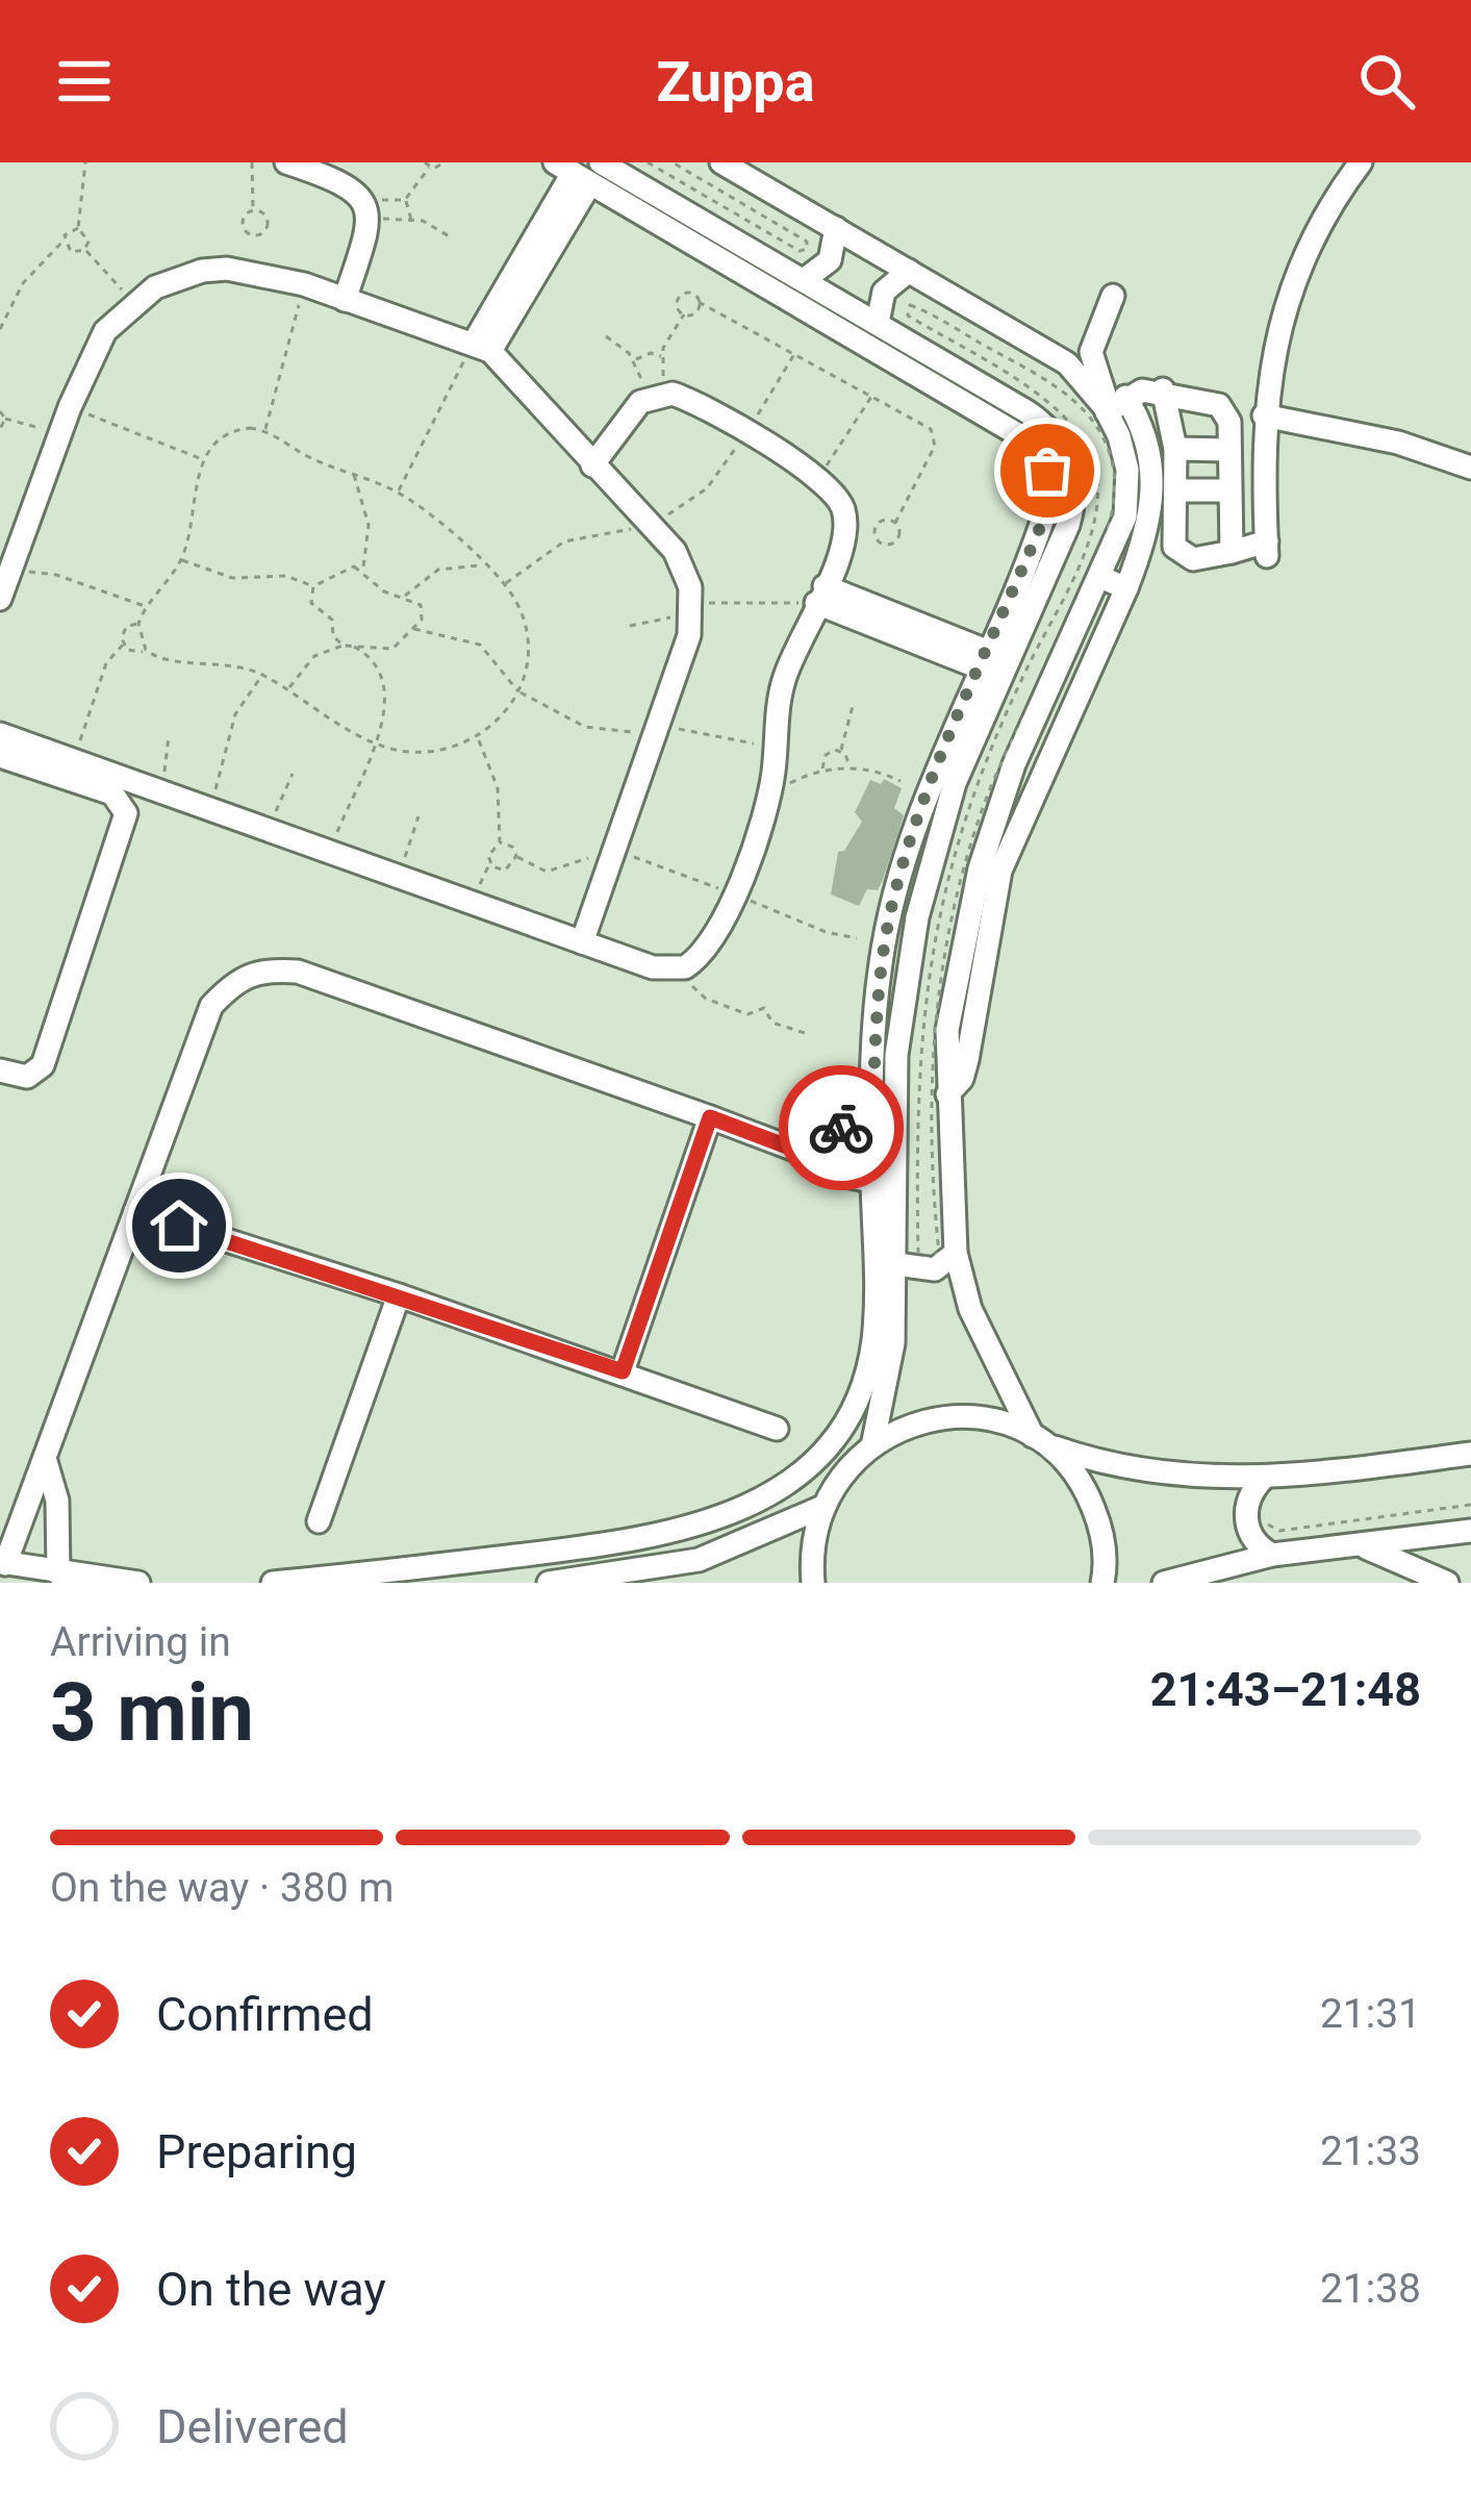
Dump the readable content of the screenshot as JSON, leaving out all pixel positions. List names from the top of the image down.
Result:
{
  "page": {
    "header": "Zuppa",
    "heading": ["3 min", "Arriving in", "21:43–21:48"],
    "bar": "On the way · 380 m",
    "list": [
      ["Confirmed", "21:31"],
      ["Preparing", "21:33"],
      ["On the way", "21:38"],
      "Delivered"
    ]
  }
}
